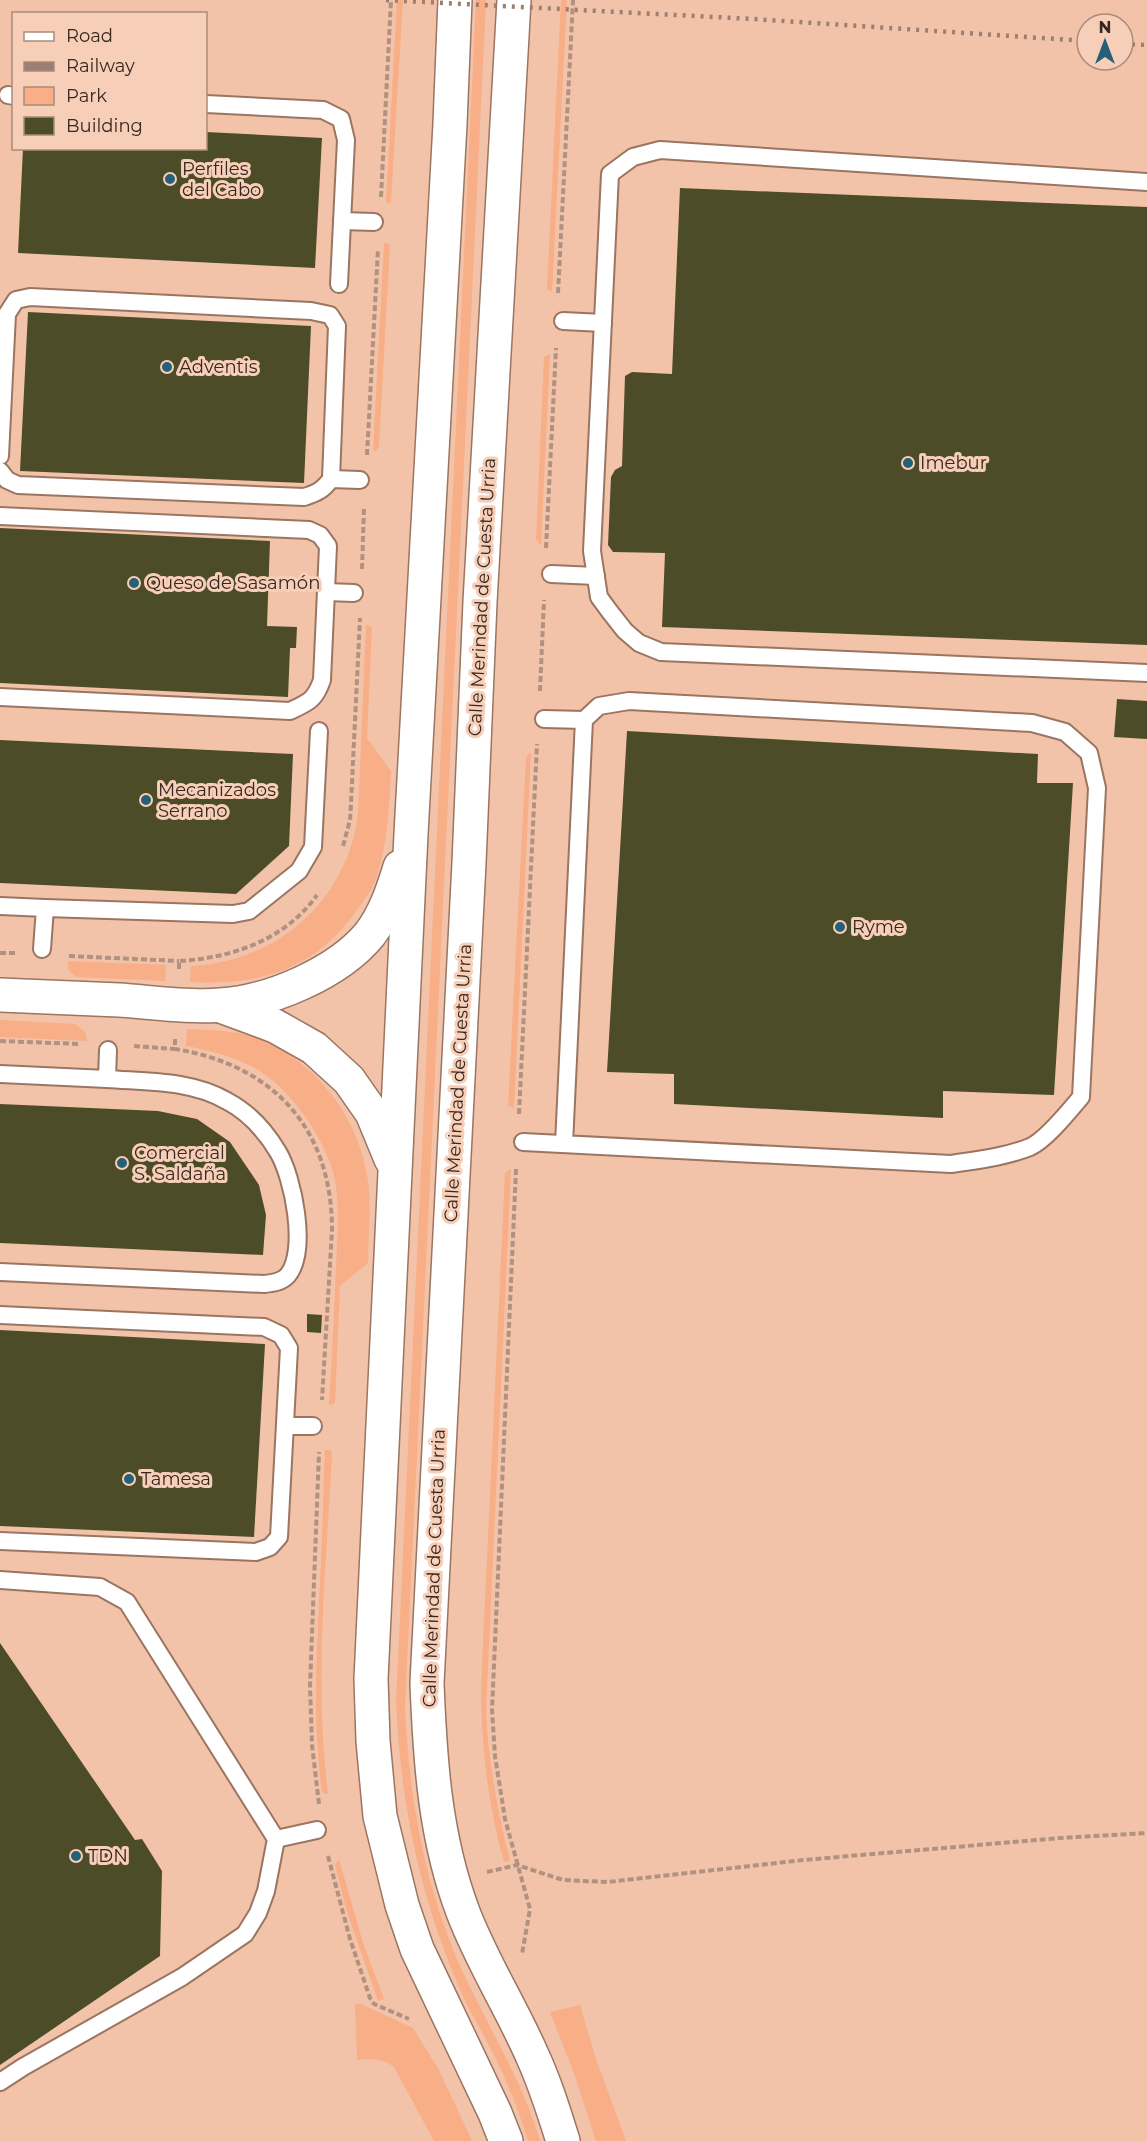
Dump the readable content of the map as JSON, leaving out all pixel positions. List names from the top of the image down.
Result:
{
  "streets": {
    "street": ["Calle Merindad de Cuesta Urria"]
  },
  "places": [
    "Perfiles del Cabo",
    "Adventis",
    "Imebur",
    "Queso de Sasamón",
    "Mecanizados Serrano",
    "Ryme",
    "Comercial S. Saldaña",
    "Tamesa",
    "TDN"
  ],
  "legend": [
    "Road",
    "Railway",
    "Park",
    "Building"
  ],
  "north": "top"
}
